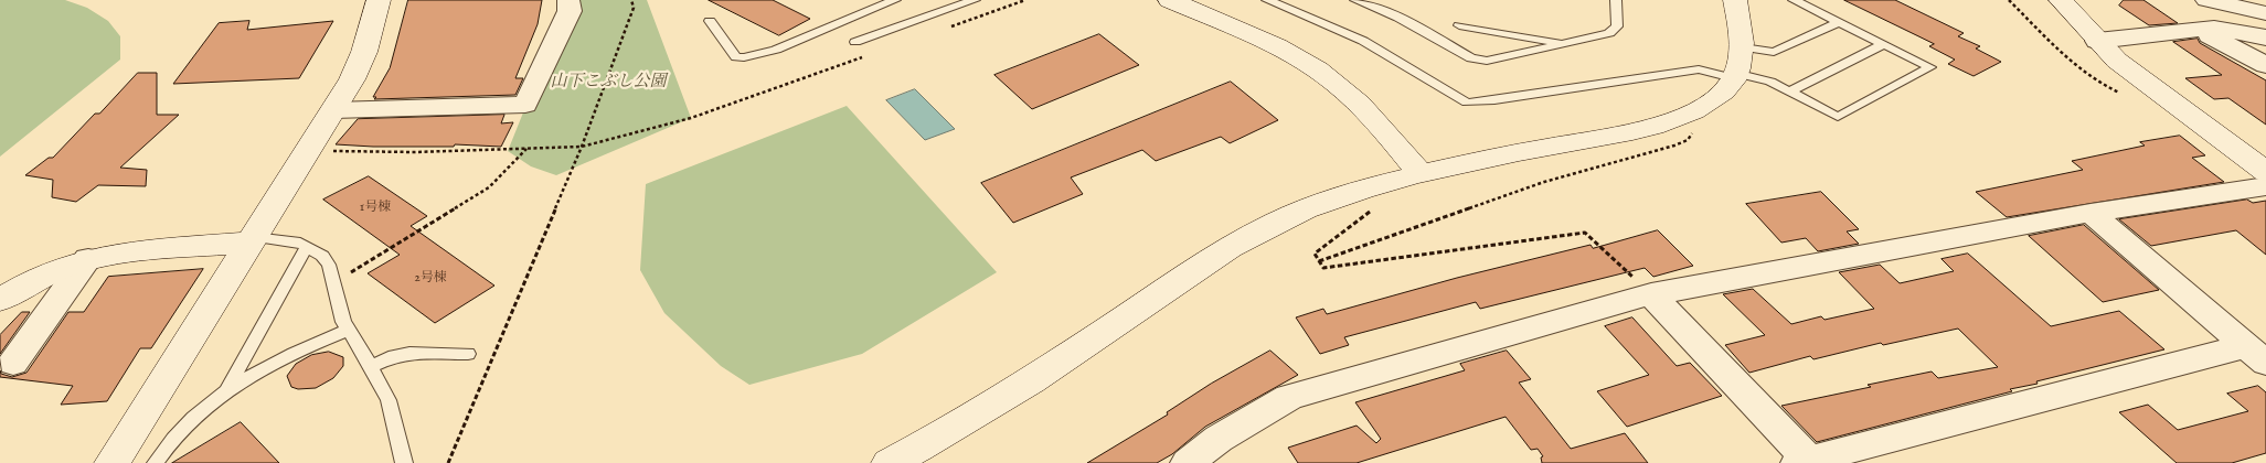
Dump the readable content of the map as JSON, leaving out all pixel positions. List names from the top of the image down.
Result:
{
  "parks": ["山下こぶし公園"],
  "house_numbers": ["1号棟", "2号棟"]
}
